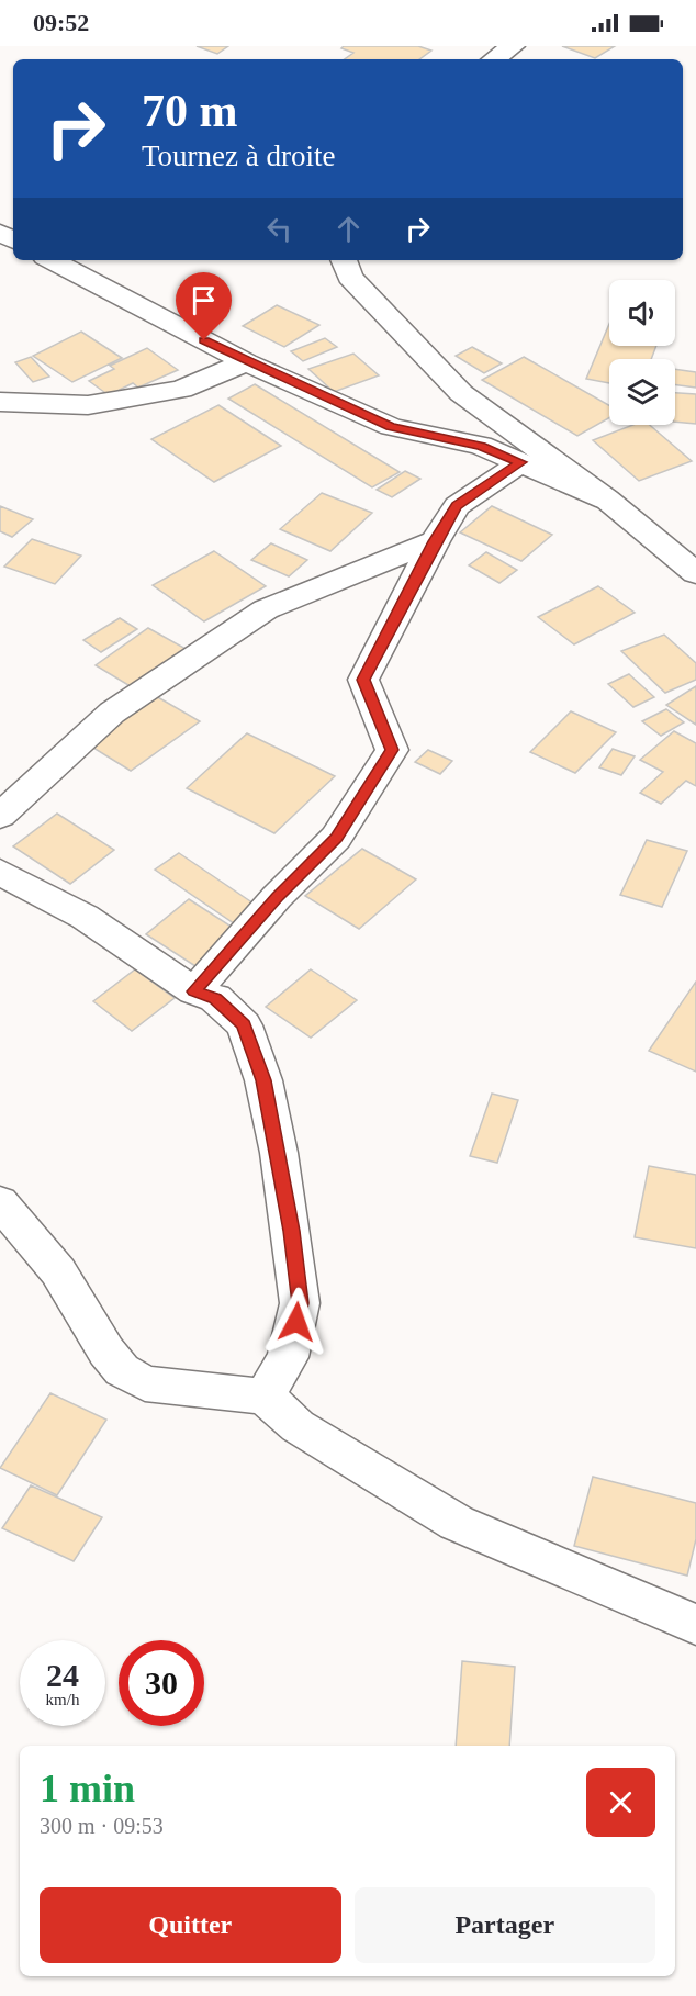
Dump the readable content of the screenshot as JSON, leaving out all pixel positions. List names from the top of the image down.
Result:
{
  "page": {
    "status": "09:52",
    "turn": ["70 m", "Tournez à droite"],
    "speed": "24 km/h",
    "limit": "30",
    "heading": ["1 min", "300 m · 09:53"],
    "buttons": ["Quitter", "Partager"]
  }
}
